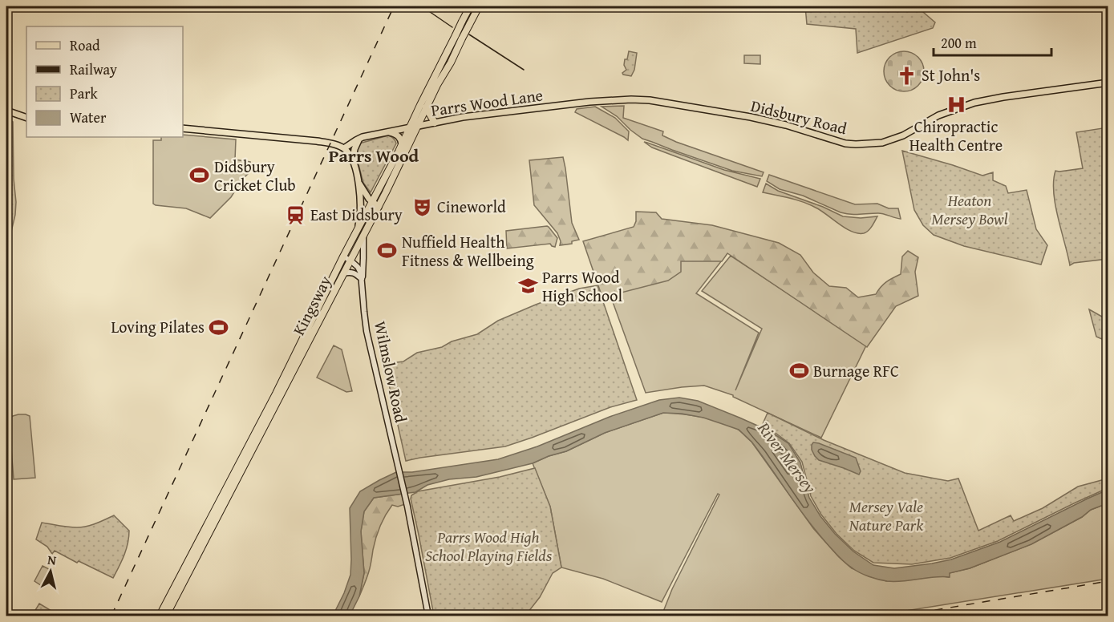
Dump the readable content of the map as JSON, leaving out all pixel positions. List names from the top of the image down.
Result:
{
  "streets": {
    "highway": ["Kingsway"],
    "main road": ["Parrs Wood Lane", "Didsbury Road", "Wilmslow Road"]
  },
  "crossings": [
    ["Parrs Wood Lane", "Didsbury Road"],
    ["Parrs Wood Lane", "Kingsway"],
    ["Kingsway", "Wilmslow Road"]
  ],
  "districts": ["Parrs Wood"],
  "water": ["River Mersey"],
  "parks": ["Heaton Mersey Bowl", "Mersey Vale Nature Park", "Parrs Wood High School Playing Fields"],
  "places": {
    "church": ["St John's"],
    "hospital": ["Chiropractic Health Centre"],
    "sports": [
      "Didsbury Cricket Club",
      "Nuffield Health Fitness & Wellbeing",
      "Loving Pilates",
      "Burnage RFC"
    ],
    "theatre": ["Cineworld"],
    "station": ["East Didsbury"],
    "school or university": ["Parrs Wood High School"]
  },
  "legend": [
    "Road",
    "Railway",
    "Park",
    "Water"
  ],
  "scale_bar": "200 m",
  "north": "top"
}
